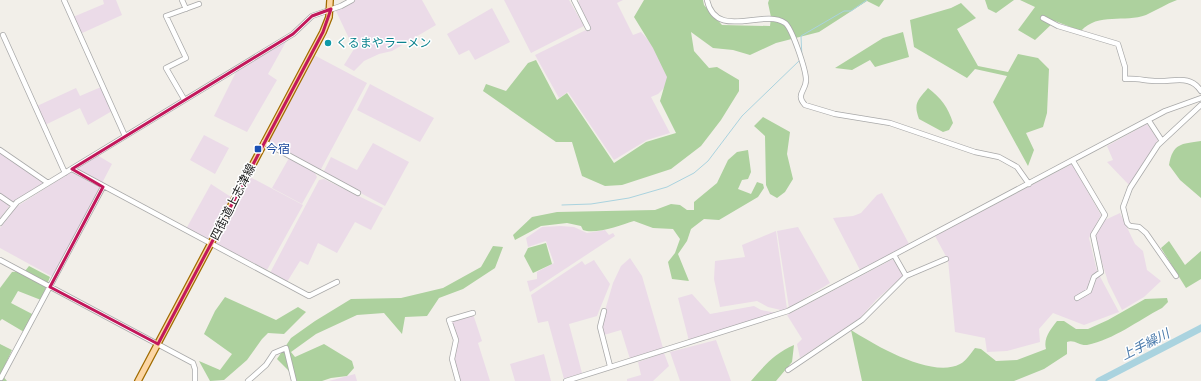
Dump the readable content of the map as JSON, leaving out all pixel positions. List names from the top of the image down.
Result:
{
  "streets": {
    "main road": ["四街道上志津線"]
  },
  "water": ["上手繰川"],
  "places": {
    "other": ["くるまやラーメン"],
    "transit": ["今宿"]
  }
}
